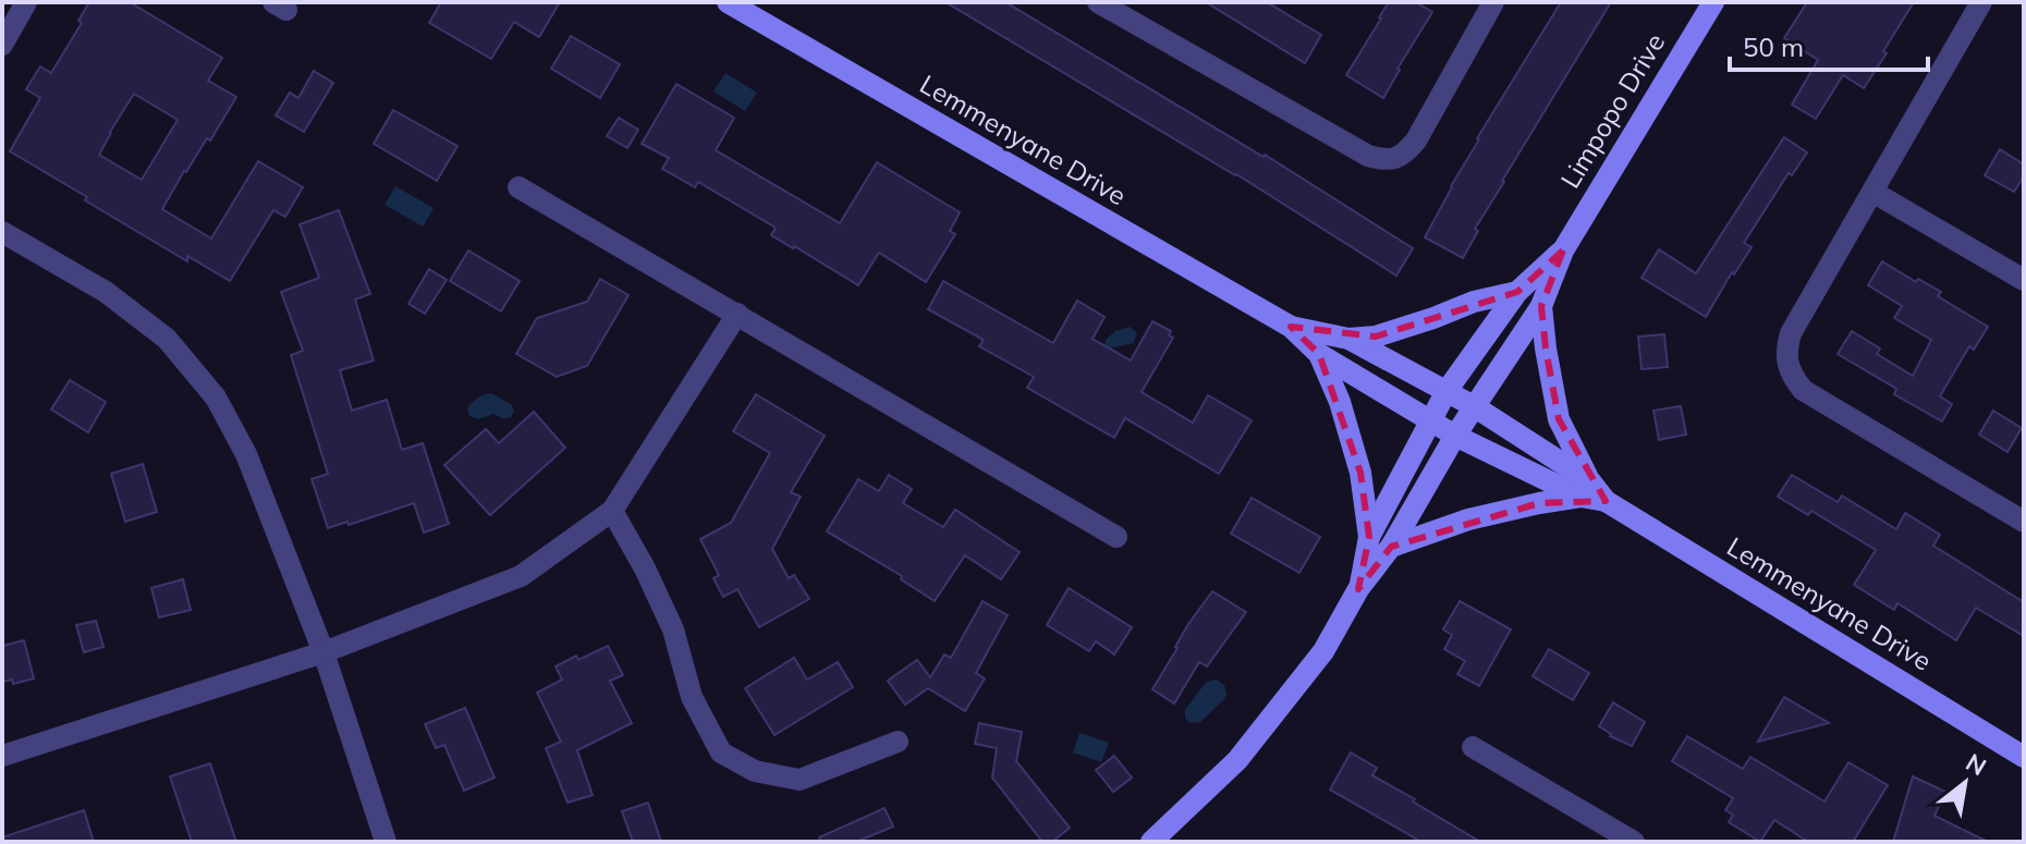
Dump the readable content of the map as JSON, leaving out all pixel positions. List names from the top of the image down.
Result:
{
  "streets": {
    "street": ["Limpopo Drive", "Lemmenyane Drive"]
  },
  "scale_bar": "50 m",
  "north": "top right"
}
